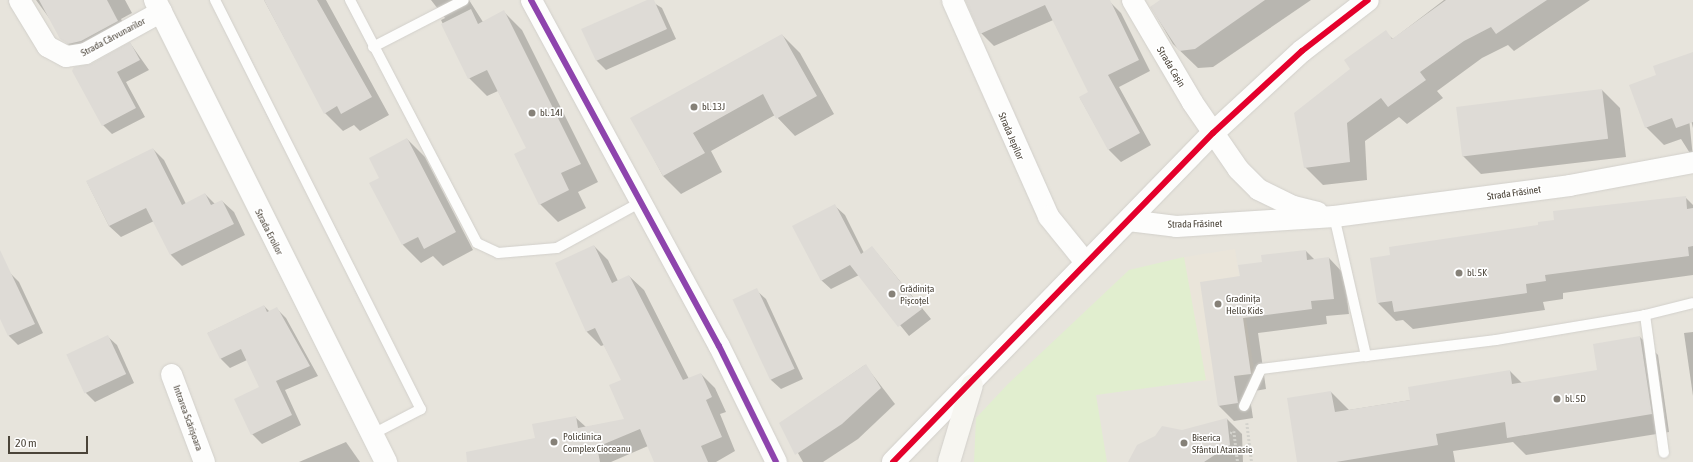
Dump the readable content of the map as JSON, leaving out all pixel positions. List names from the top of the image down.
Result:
{
  "streets": {
    "street": [
      "Strada Cărvunarilor",
      "Strada Cașin",
      "Strada Jepilor",
      "Strada Frăsinet",
      "Strada Eroilor",
      "Intrarea Scărișoara"
    ]
  },
  "crossings": [
    ["Strada Cărvunarilor", "Strada Eroilor"],
    ["Strada Cașin", "Strada Frăsinet"]
  ],
  "places": [
    "bl. 13J",
    "bl. 14I",
    "bl. 5K",
    "Grădinița Pișcoțel",
    "Gradinița Hello Kids",
    "bl. 5D",
    "Policlinica Complex Cioceanu",
    "Biserica Sfântul Atanasie"
  ],
  "scale_bar": "20 m"
}
